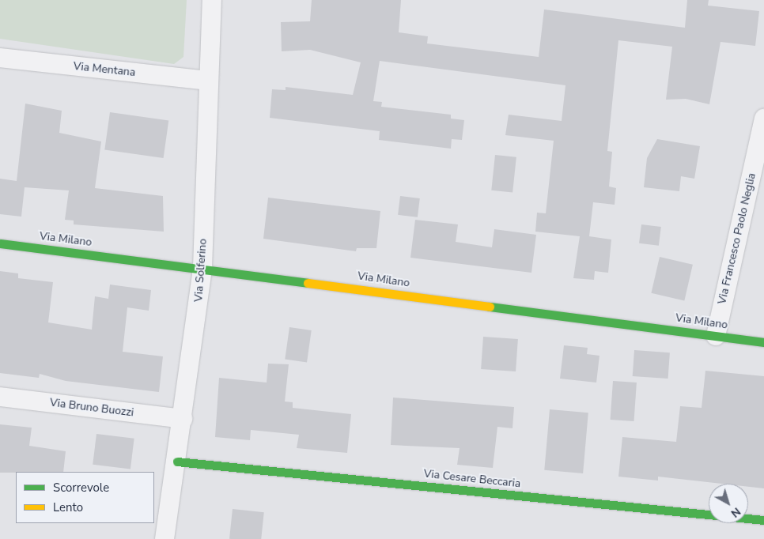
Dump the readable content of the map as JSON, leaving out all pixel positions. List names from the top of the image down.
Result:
{
  "streets": {
    "street": [
      "Via Mentana",
      "Via Francesco Paolo Neglia",
      "Via Milano",
      "Via Solferino",
      "Via Bruno Buozzi",
      "Via Cesare Beccaria"
    ]
  },
  "crossings": [
    ["Via Mentana", "Via Solferino"],
    ["Via Francesco Paolo Neglia", "Via Milano"],
    ["Via Milano", "Via Solferino"],
    ["Via Solferino", "Via Bruno Buozzi"],
    ["Via Solferino", "Via Cesare Beccaria"]
  ],
  "legend": ["Scorrevole", "Lento"],
  "north": "bottom right"
}
